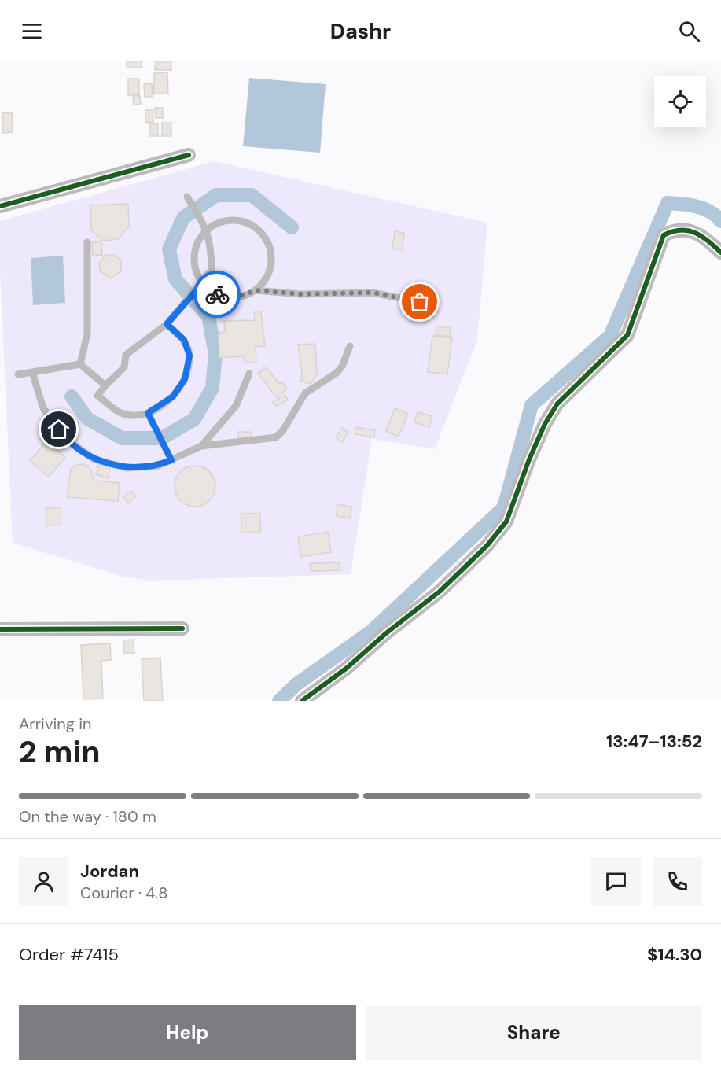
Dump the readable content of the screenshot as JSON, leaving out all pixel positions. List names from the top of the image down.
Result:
{
  "page": {
    "header": "Dashr",
    "heading": ["2 min", "Arriving in", "13:47–13:52"],
    "panel": [
      "Jordan",
      "Courier · 4.8",
      "Order #7415",
      "$14.30"
    ],
    "bar": "On the way · 180 m",
    "buttons": ["Help", "Share"]
  }
}
